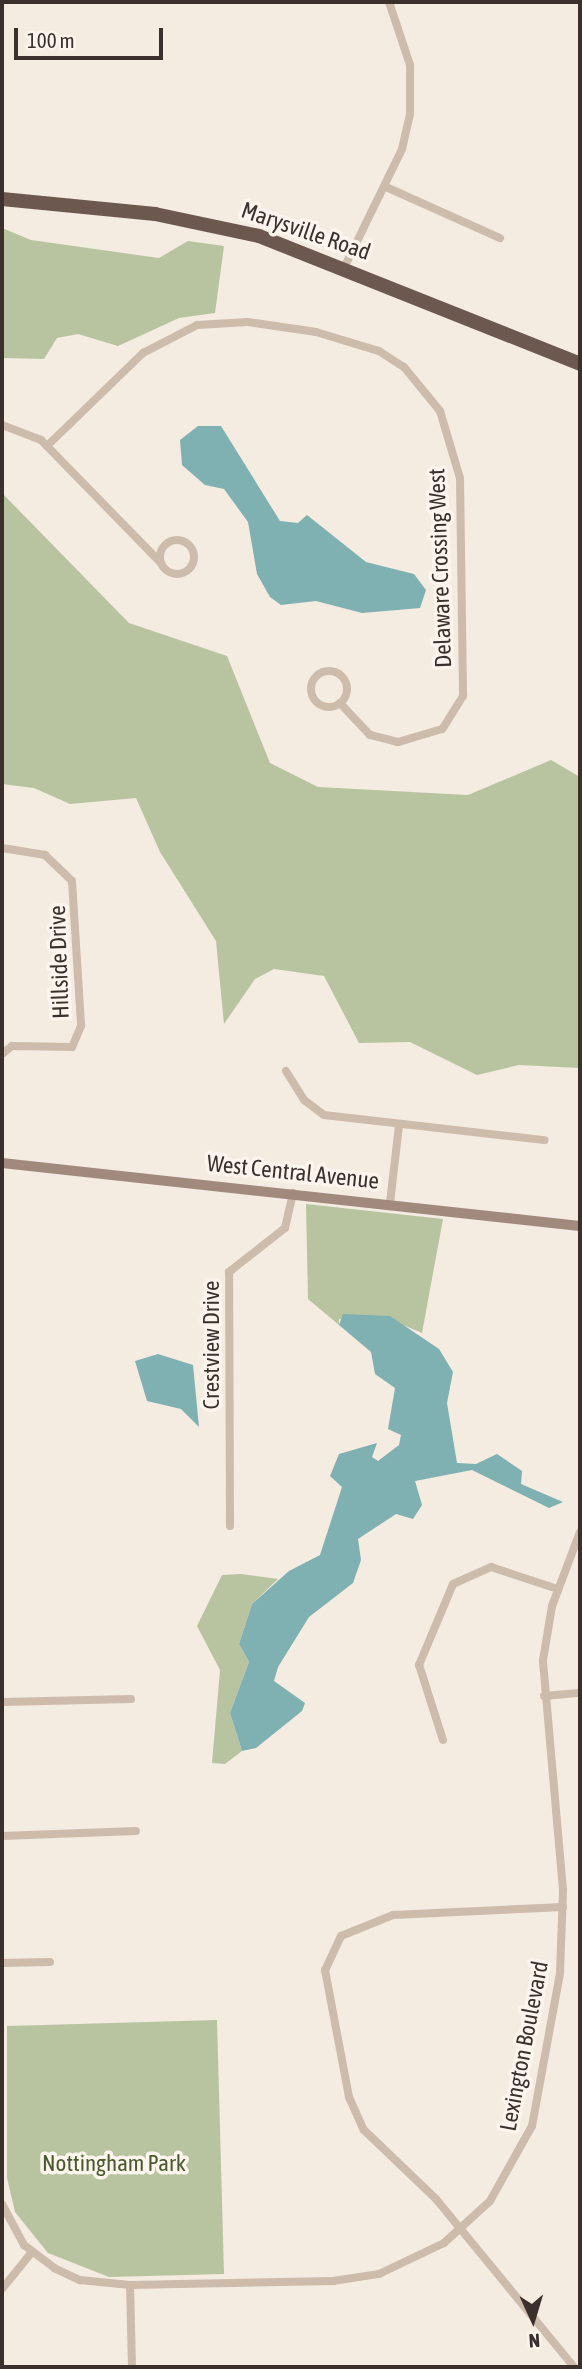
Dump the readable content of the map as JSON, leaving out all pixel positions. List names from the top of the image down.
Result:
{
  "streets": {
    "highway": ["Marysville Road"],
    "main road": ["West Central Avenue"],
    "street": [
      "Delaware Crossing West",
      "Hillside Drive",
      "Crestview Drive",
      "Lexington Boulevard"
    ]
  },
  "crossings": [
    ["West Central Avenue", "Crestview Drive"]
  ],
  "parks": ["Nottingham Park"],
  "scale_bar": "100 m",
  "north": "bottom"
}
